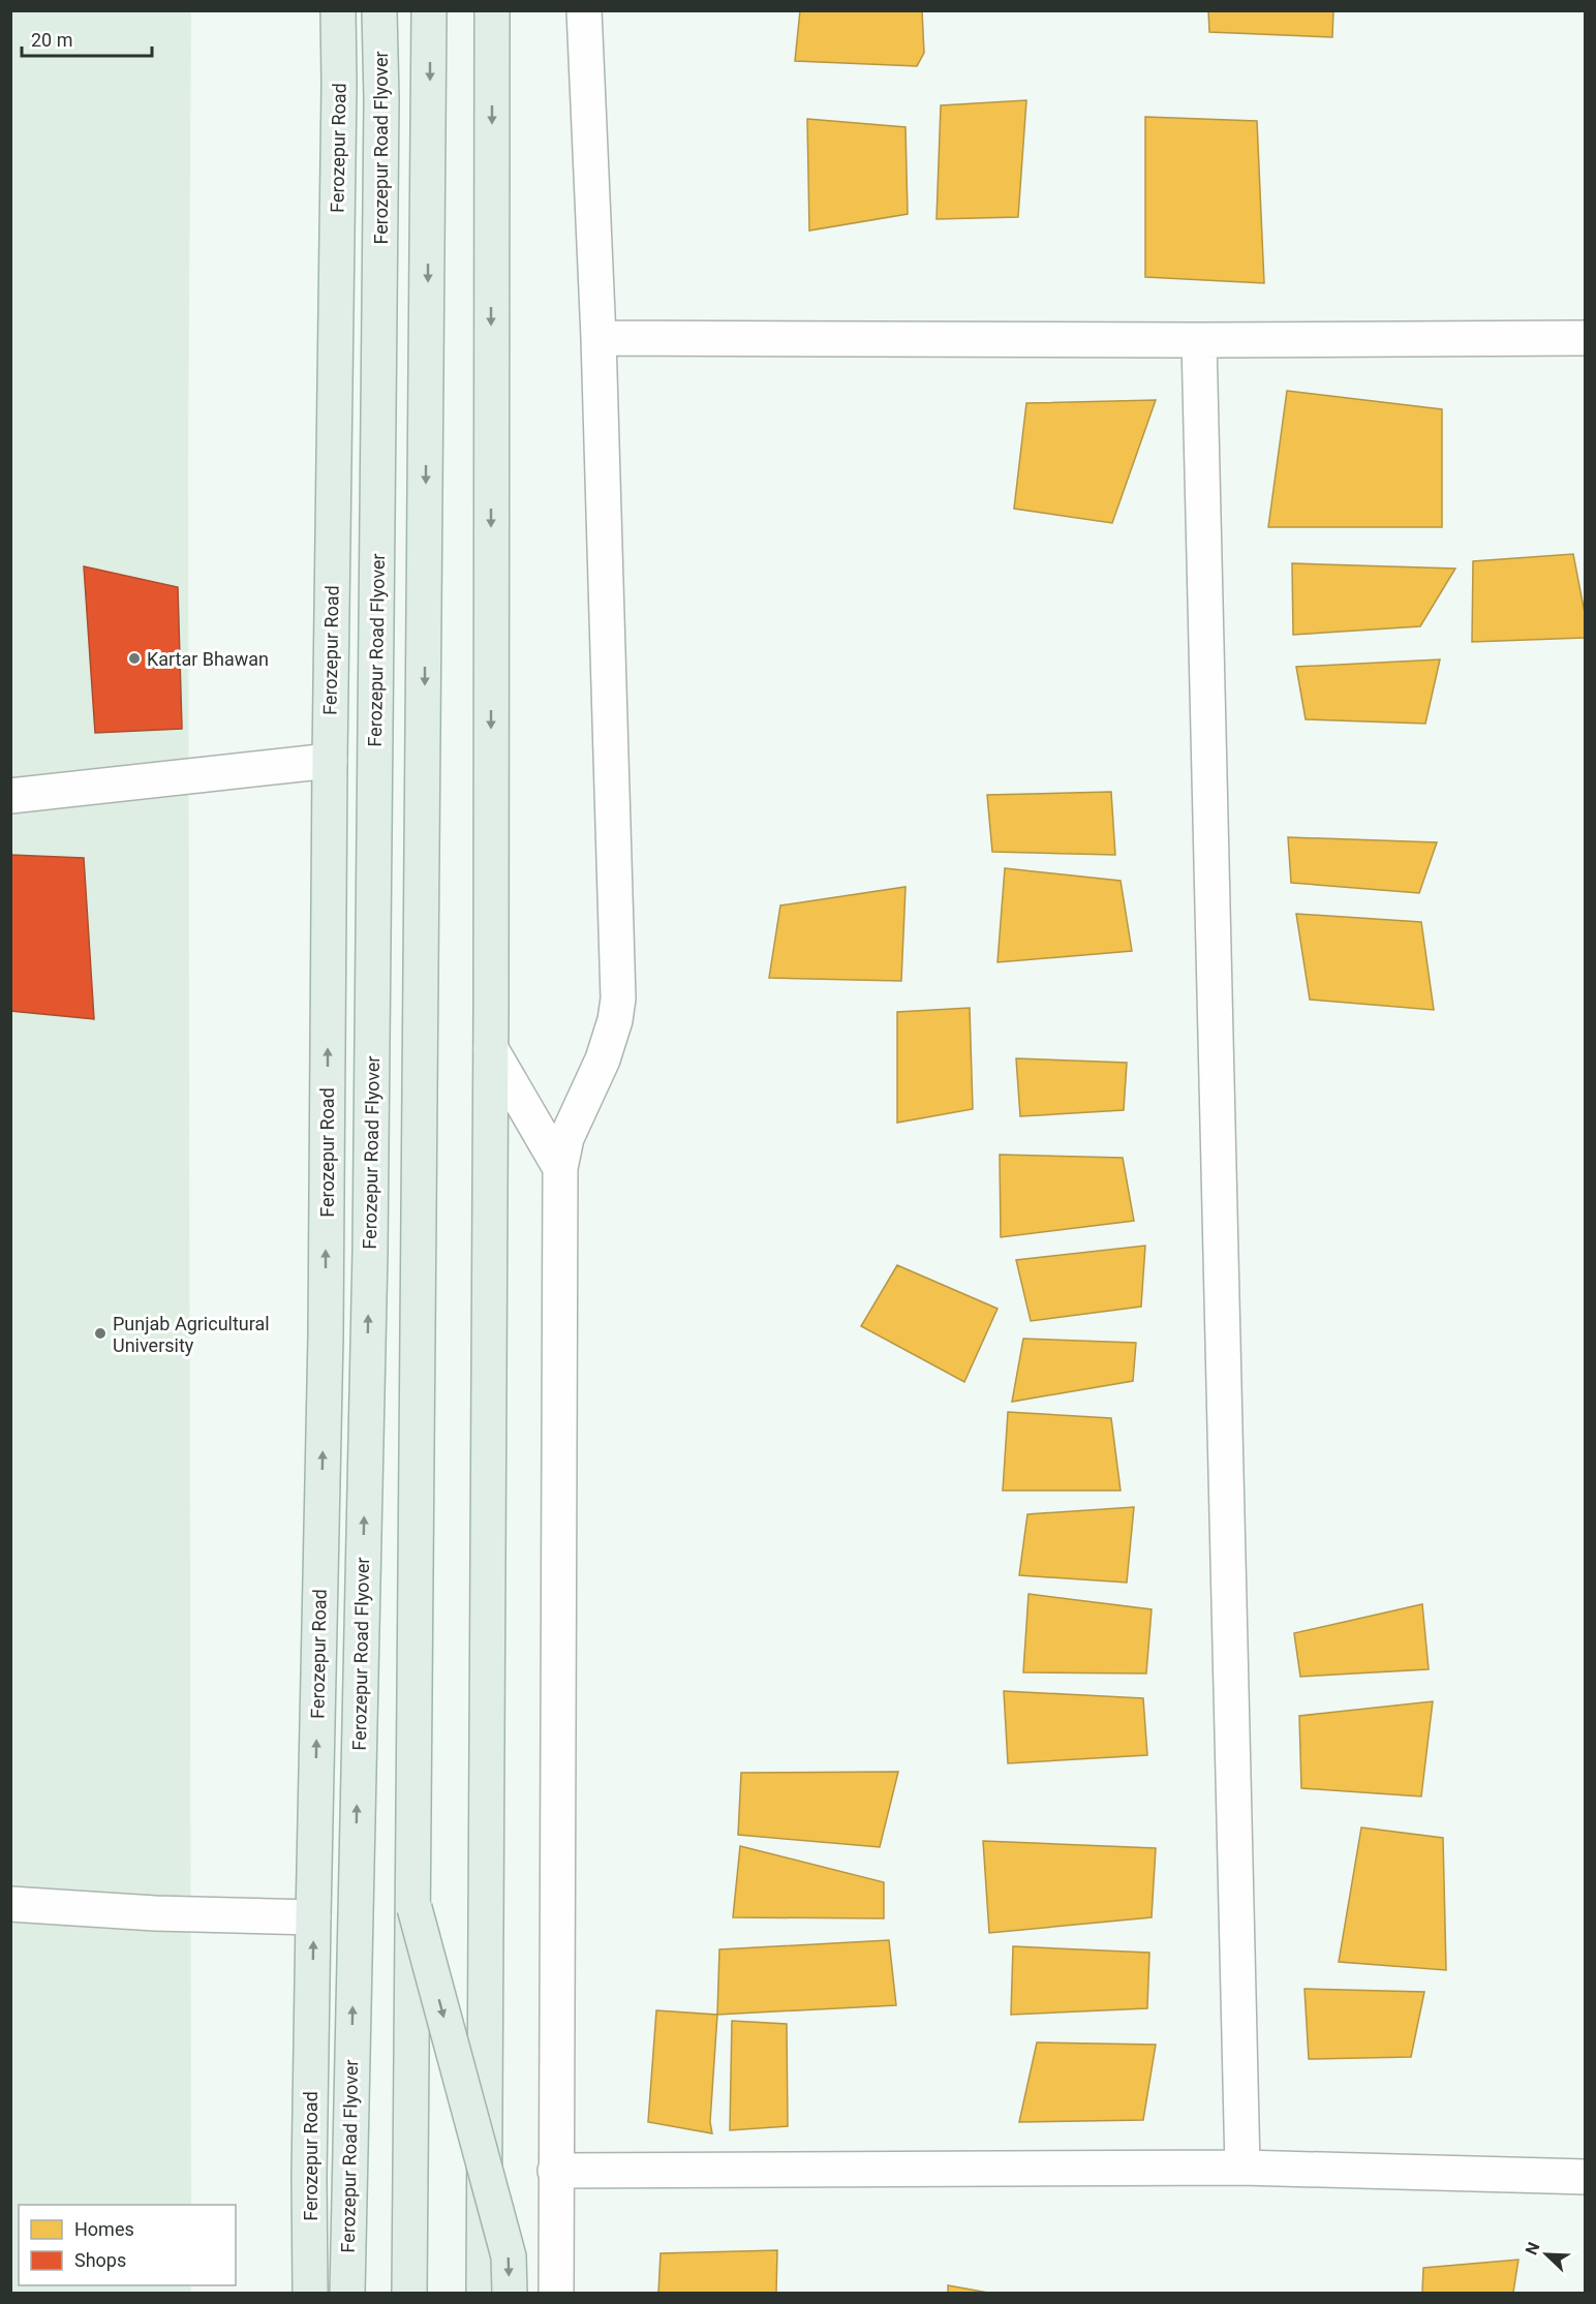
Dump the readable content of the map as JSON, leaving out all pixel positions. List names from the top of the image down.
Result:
{
  "streets": {
    "main road": ["Ferozepur Road", "Ferozepur Road Flyover"]
  },
  "places": ["Kartar Bhawan", "Punjab Agricultural University"],
  "legend": ["Homes", "Shops"],
  "scale_bar": "20 m",
  "north": "top left"
}
